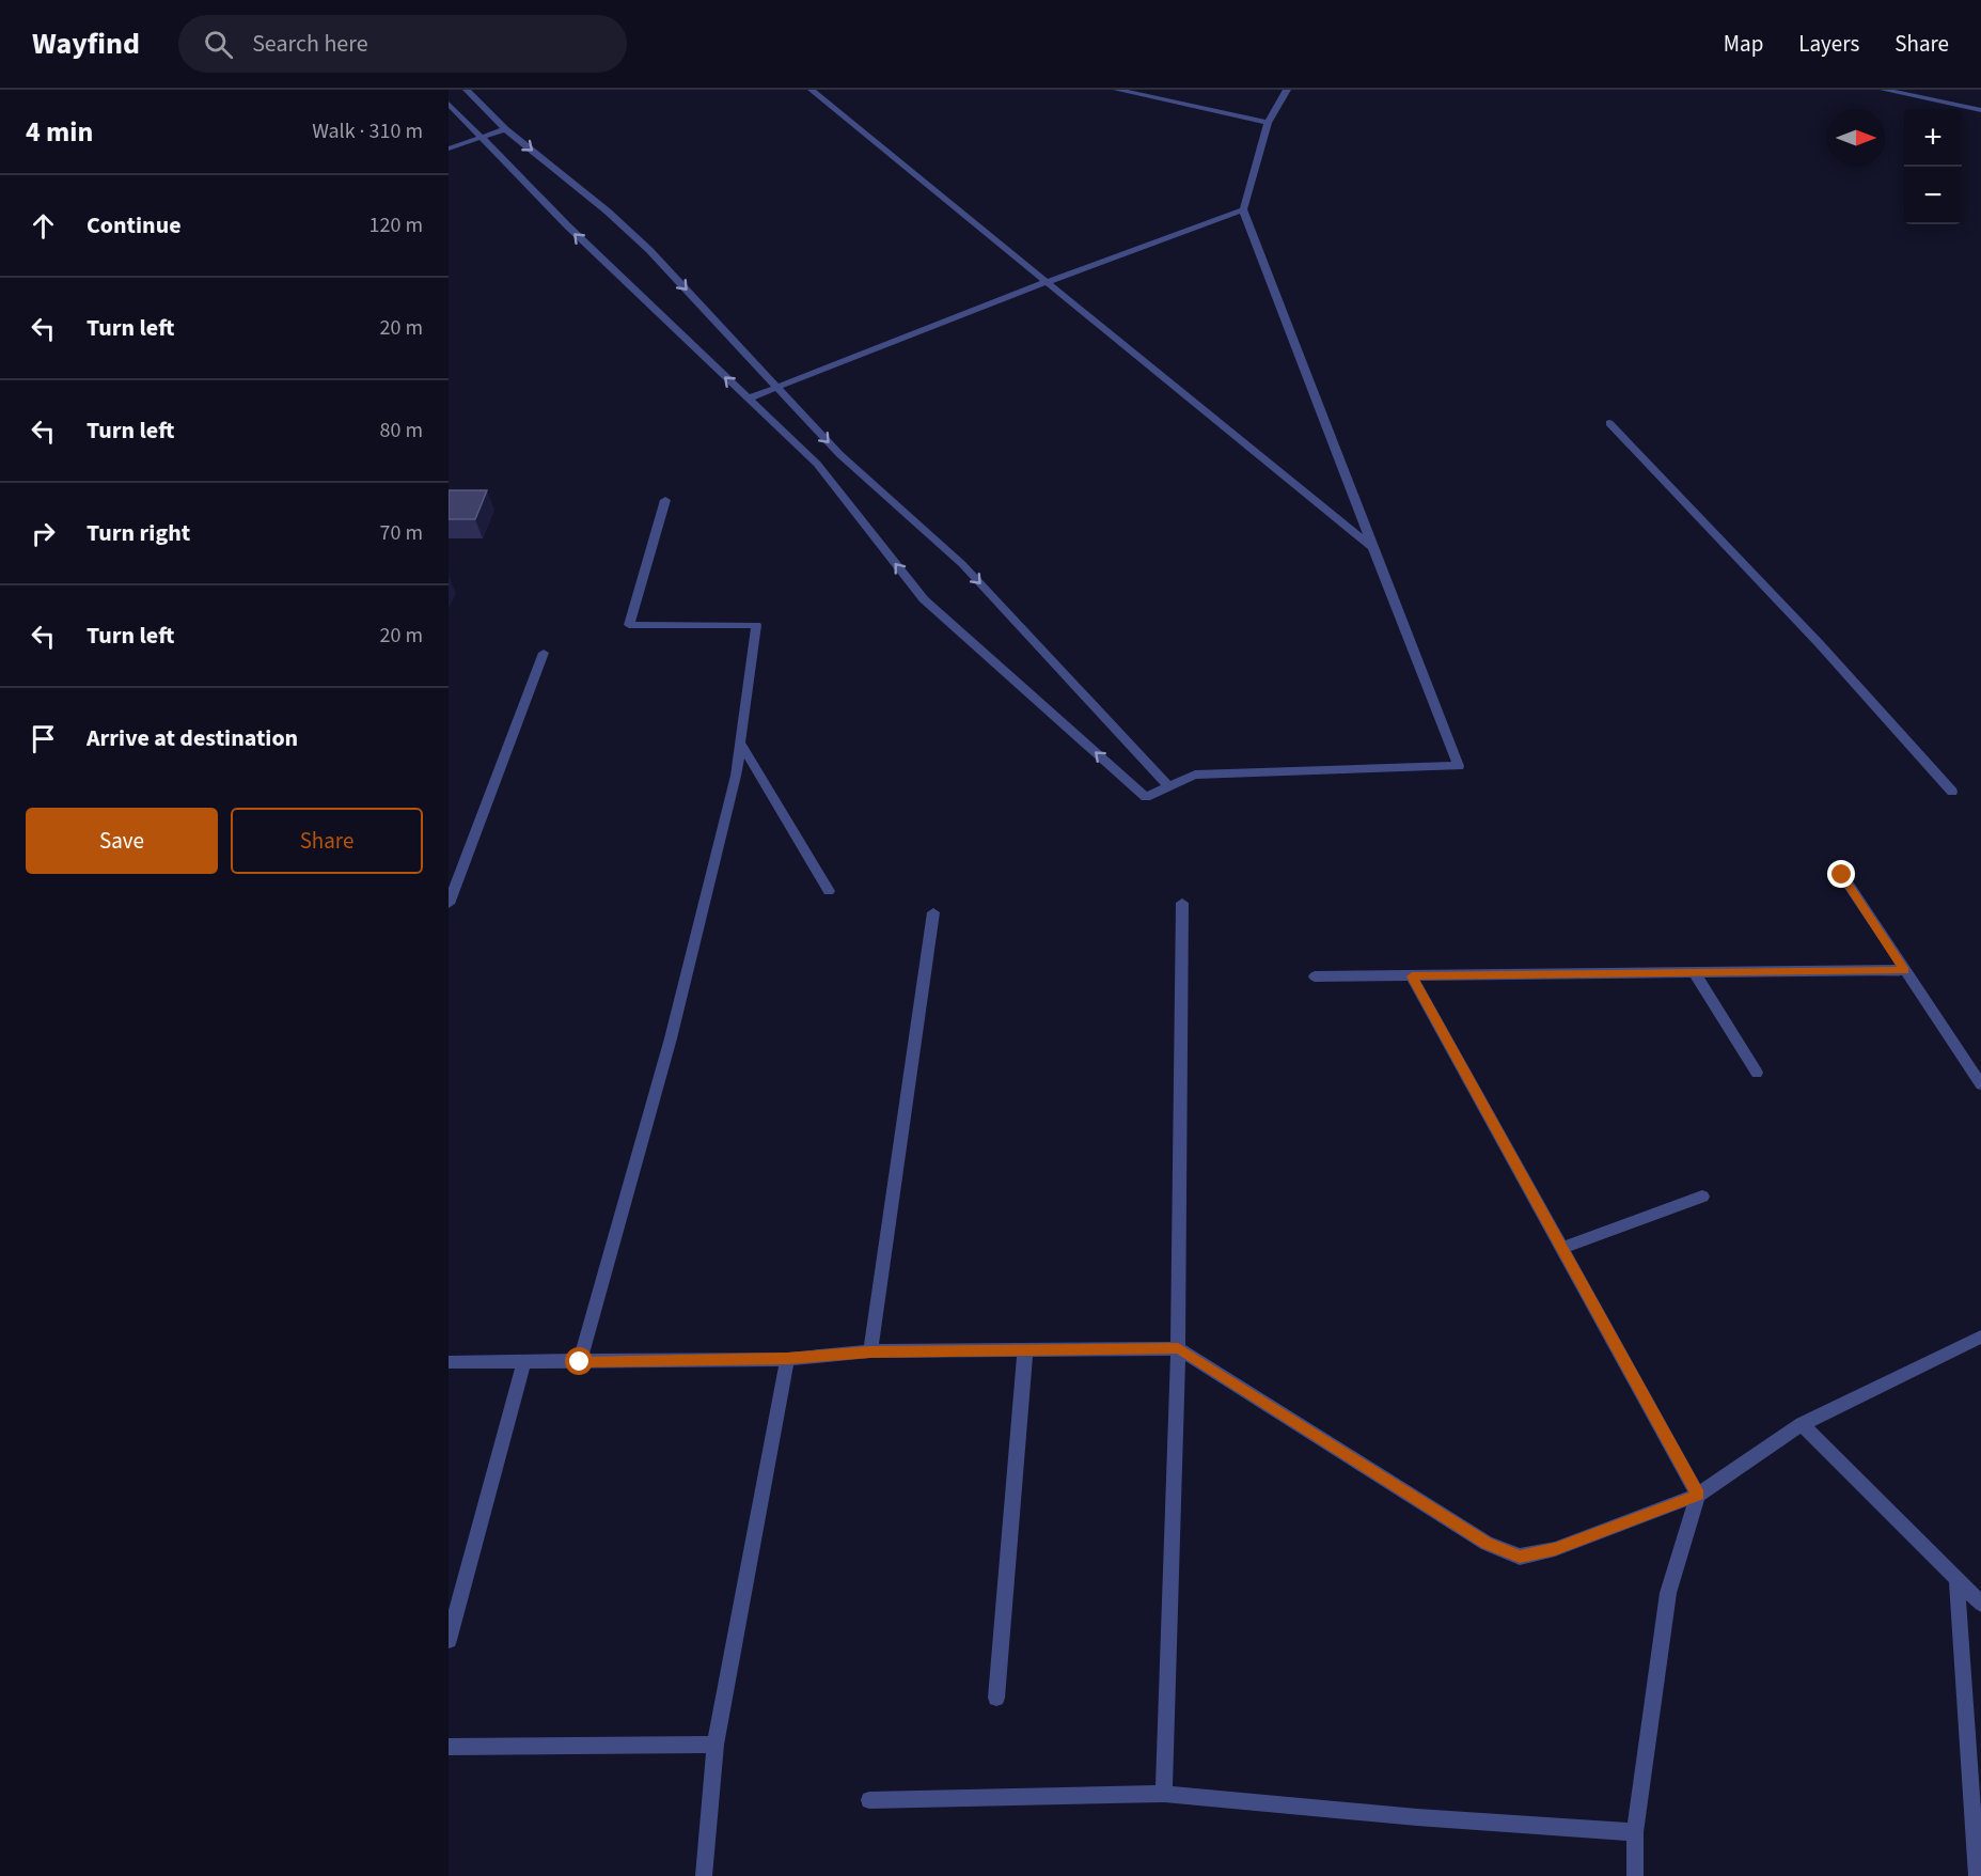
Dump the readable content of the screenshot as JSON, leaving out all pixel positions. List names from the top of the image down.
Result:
{
  "north": "right",
  "page": {
    "header": "Wayfind",
    "search": "Search here",
    "nav": ["Map", "Layers", "Share"],
    "heading": ["4 min", "Walk · 310 m"],
    "map_buttons": ["+", "−"],
    "list": [
      ["Continue", "120 m"],
      ["Turn left", "20 m"],
      ["Turn left", "80 m"],
      ["Turn right", "70 m"],
      ["Turn left", "20 m"],
      "Arrive at destination"
    ],
    "buttons": ["Save", "Share"]
  }
}
